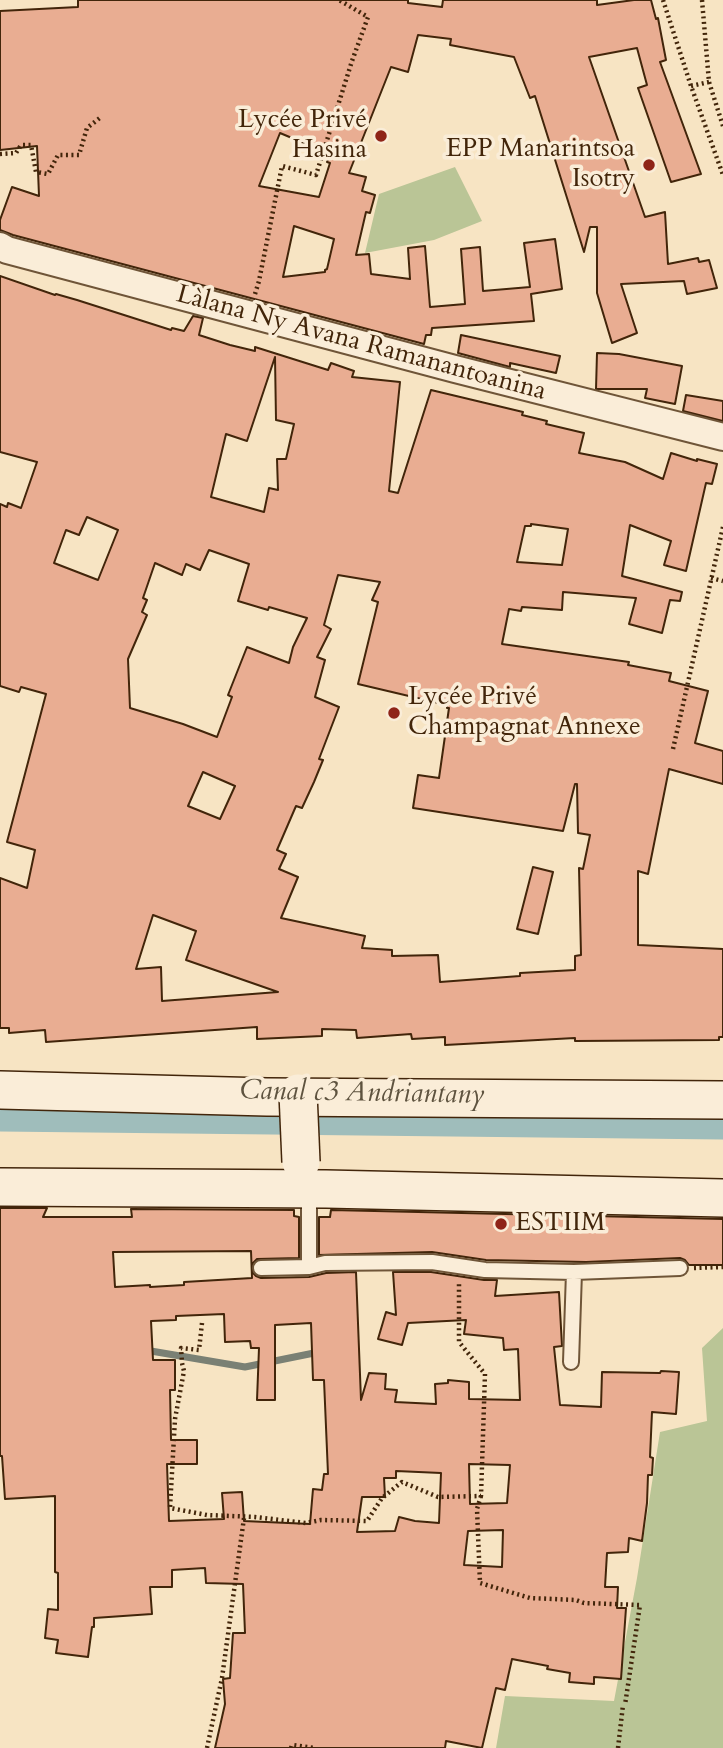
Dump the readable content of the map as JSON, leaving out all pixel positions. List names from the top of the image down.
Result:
{
  "streets": {
    "street": ["Làlana Ny Avana Ramanantoanina"]
  },
  "water": ["Canal c3 Andriantany"],
  "places": [
    "Lycée Privé Hasina",
    "EPP Manarintsoa Isotry",
    "Lycée Privé Champagnat Annexe",
    "ESTIIM"
  ]
}
